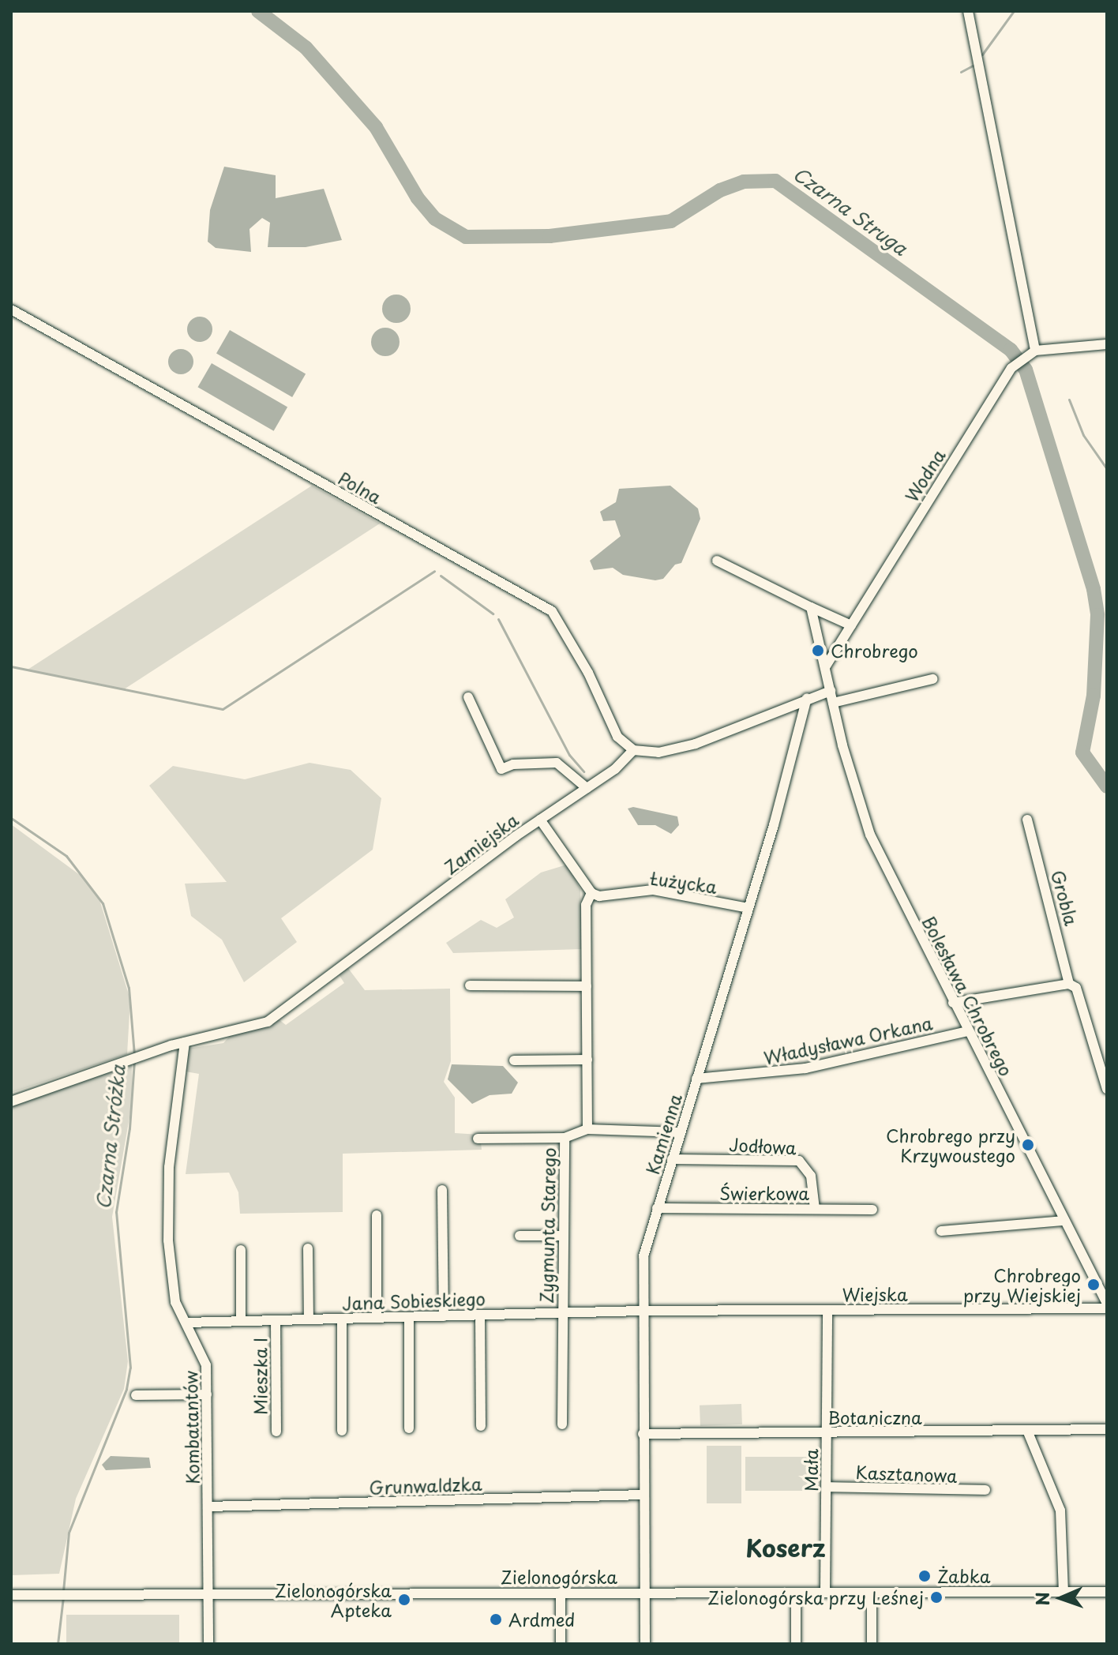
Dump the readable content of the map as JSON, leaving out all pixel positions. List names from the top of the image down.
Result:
{
  "streets": {
    "street": [
      "Wodna",
      "Polna",
      "Zamiejska",
      "Łużycka",
      "Grobla",
      "Bolesława Chrobrego",
      "Władysława Orkana",
      "Kamienna",
      "Jodłowa",
      "Świerkowa",
      "Zygmunta Starego",
      "Wiejska",
      "Jana Sobieskiego",
      "Mieszka I",
      "Botaniczna",
      "Kombatantów",
      "Mała",
      "Kasztanowa",
      "Grunwaldzka",
      "Zielonogórska"
    ]
  },
  "crossings": [
    ["Polna", "Zamiejska"],
    ["Zamiejska", "Kombatantów"],
    ["Łużycka", "Kamienna"],
    ["Bolesława Chrobrego", "Władysława Orkana"],
    ["Bolesława Chrobrego", "Wiejska"],
    ["Władysława Orkana", "Kamienna"],
    ["Kamienna", "Jodłowa"],
    ["Kamienna", "Świerkowa"],
    ["Kamienna", "Zygmunta Starego"],
    ["Kamienna", "Wiejska"],
    ["Kamienna", "Jana Sobieskiego"],
    ["Kamienna", "Botaniczna"],
    ["Kamienna", "Grunwaldzka"],
    ["Kamienna", "Zielonogórska"],
    ["Jodłowa", "Świerkowa"],
    ["Zygmunta Starego", "Jana Sobieskiego"],
    ["Wiejska", "Jana Sobieskiego"],
    ["Wiejska", "Mała"],
    ["Jana Sobieskiego", "Mieszka I"],
    ["Jana Sobieskiego", "Kombatantów"],
    ["Botaniczna", "Mała"],
    ["Kombatantów", "Grunwaldzka"],
    ["Kombatantów", "Zielonogórska"],
    ["Mała", "Kasztanowa"],
    ["Mała", "Zielonogórska"]
  ],
  "districts": ["Koserz"],
  "water": ["Czarna Struga", "Czarna Stróżka"],
  "places": [
    "Chrobrego",
    "Chrobrego przy Krzywoustego",
    "Chrobrego przy Wiejskiej",
    "Żabka",
    "Zielonogórska przy Leśnej",
    "Zielonogórska Apteka",
    "Ardmed"
  ],
  "north": "left"
}
